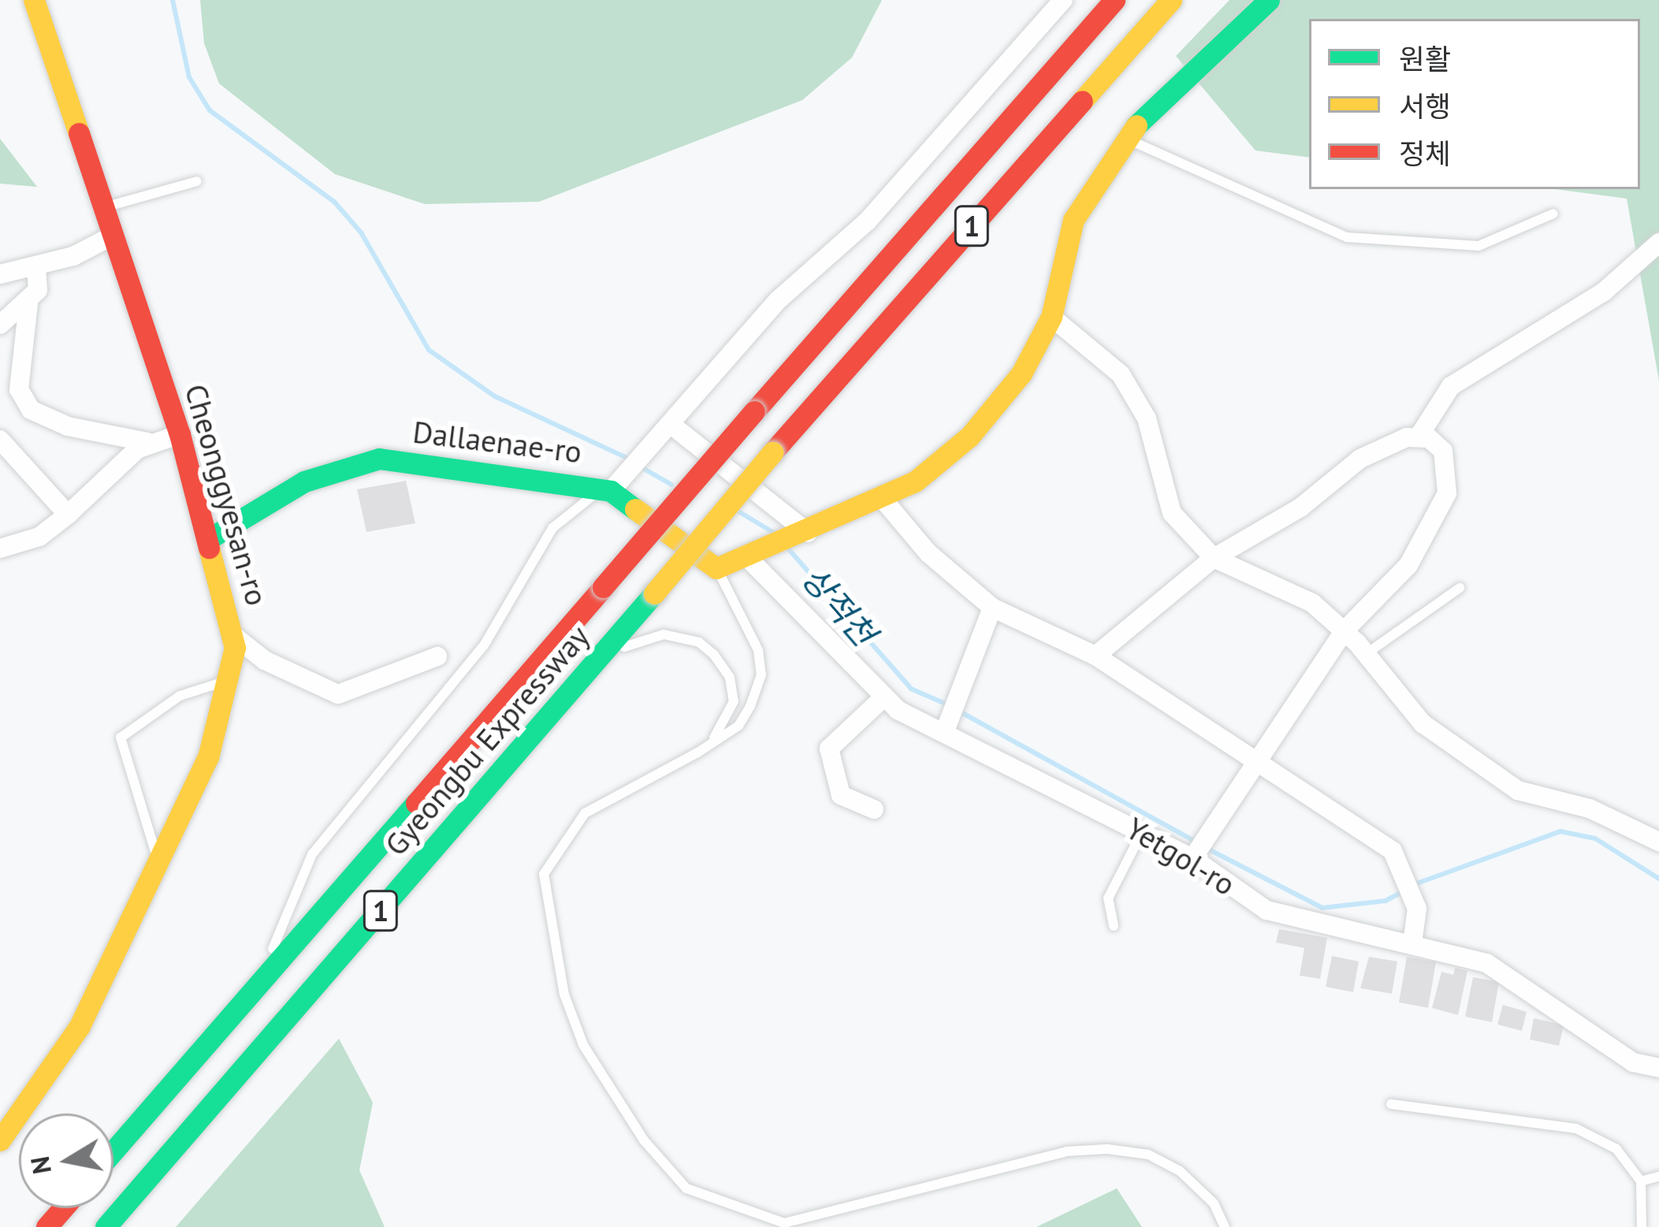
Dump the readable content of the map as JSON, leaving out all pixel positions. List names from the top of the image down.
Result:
{
  "streets": {
    "main road": [
      "1",
      "Dallaenae-ro",
      "Cheonggyesan-ro",
      "Gyeongbu Expressway"
    ],
    "street": ["Yetgol-ro"]
  },
  "crossings": [
    ["Dallaenae-ro", "Cheonggyesan-ro"]
  ],
  "water": ["상적천"],
  "legend": ["원활", "서행", "정체"],
  "north": "left"
}
